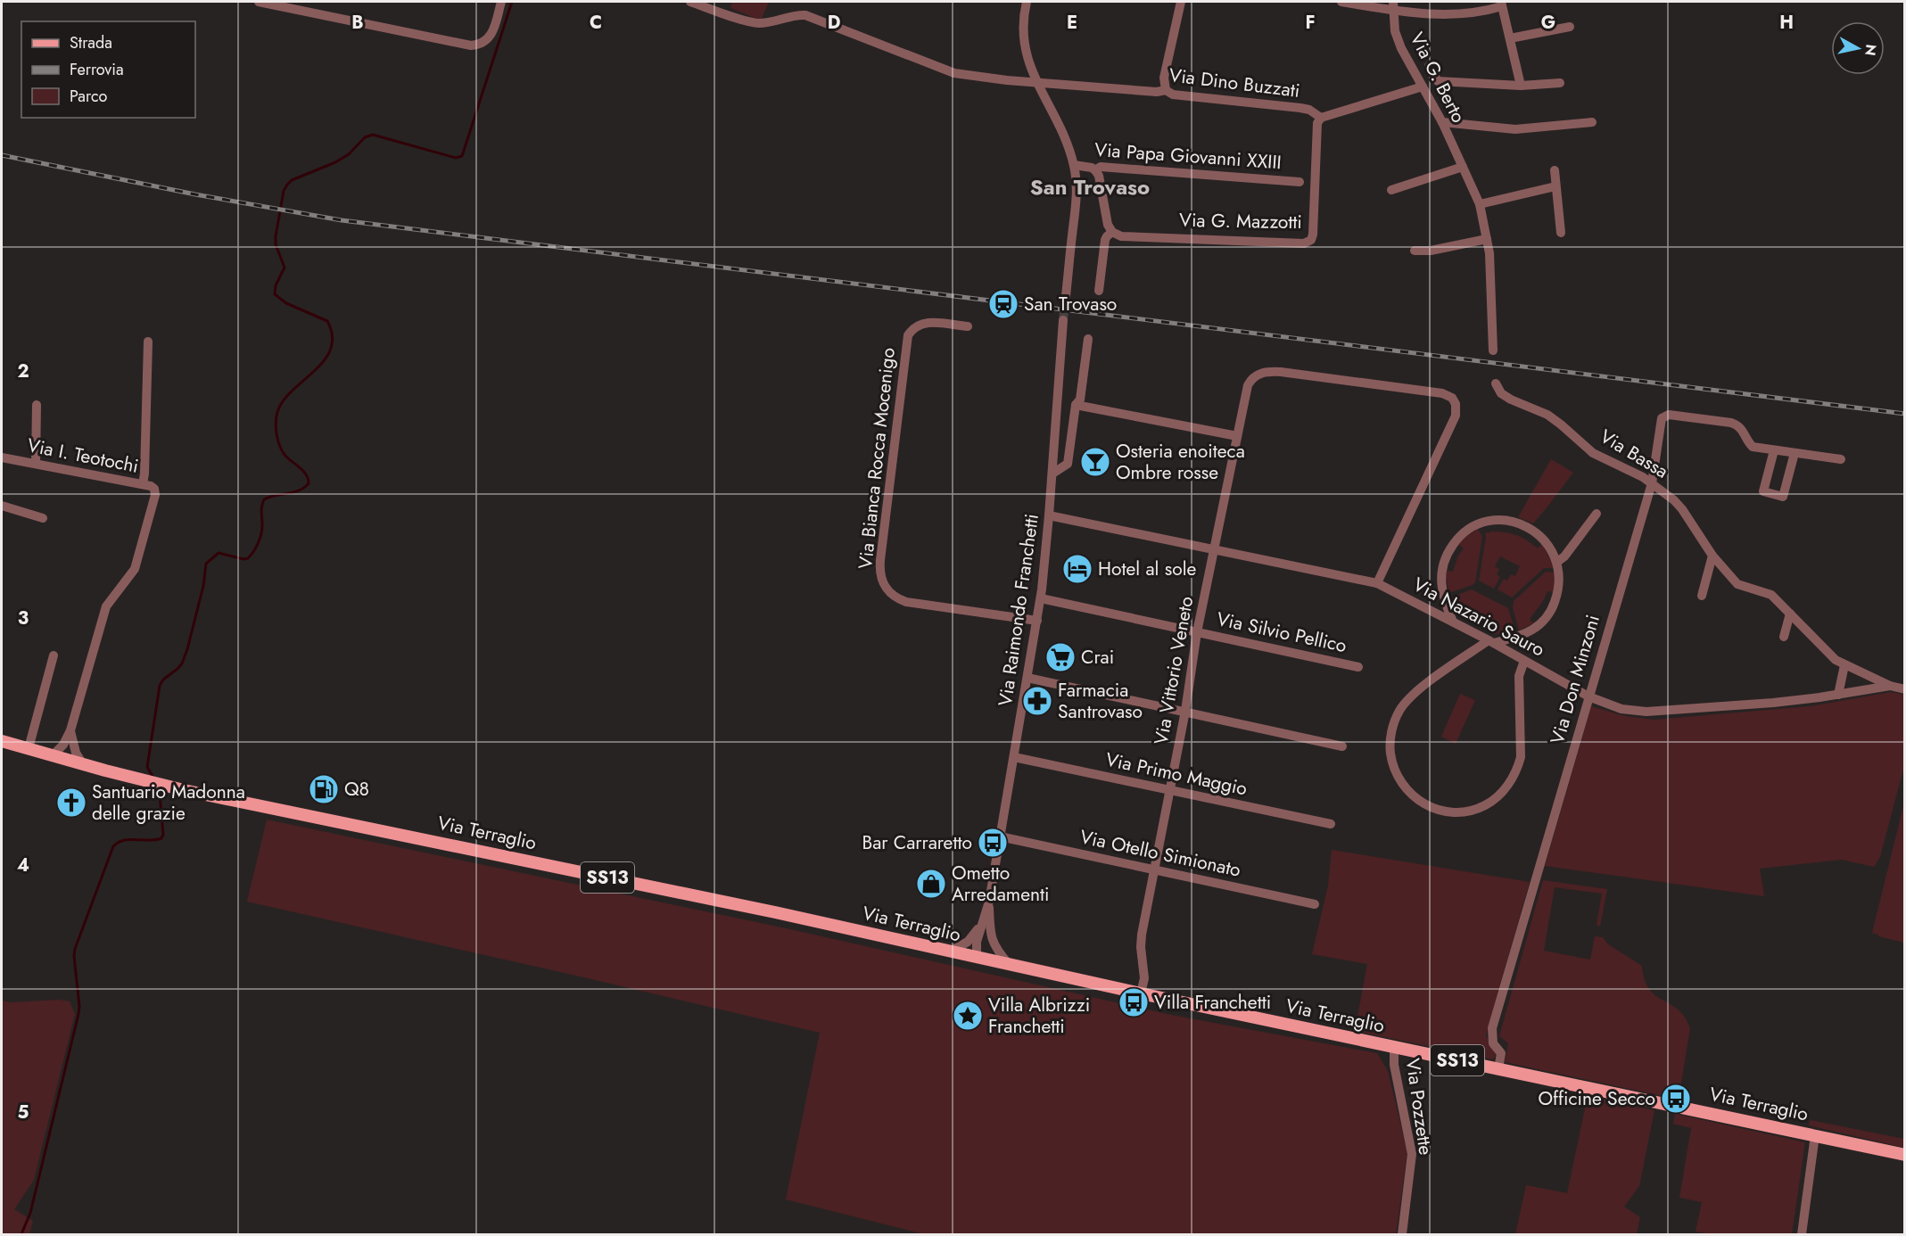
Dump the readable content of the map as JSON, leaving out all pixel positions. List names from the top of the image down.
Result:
{
  "streets": {
    "main road": ["Via Terraglio", "SS13"],
    "street": [
      "Via G. Berto",
      "Via Dino Buzzati",
      "Via Papa Giovanni XXIII",
      "Via G. Mazzotti",
      "Via Bassa",
      "Via I. Teotochi",
      "Via Bianca Rocca Mocenigo",
      "Via Raimondo Franchetti",
      "Via Nazario Sauro",
      "Via Silvio Pellico",
      "Via Vittorio Veneto",
      "Via Don Minzoni",
      "Via Primo Maggio",
      "Via Otello Simionato",
      "Via Pozzette"
    ]
  },
  "crossings": [
    ["Via G. Berto", "Via Dino Buzzati"],
    ["Via Dino Buzzati", "Via G. Mazzotti"],
    ["Via Bassa", "Via Nazario Sauro"],
    ["Via Bassa", "Via Don Minzoni"],
    ["Via I. Teotochi", "Via Terraglio"],
    ["Via Bianca Rocca Mocenigo", "Via Raimondo Franchetti"],
    ["Via Raimondo Franchetti", "Via Nazario Sauro"],
    ["Via Raimondo Franchetti", "Via Silvio Pellico"],
    ["Via Raimondo Franchetti", "Via Primo Maggio"],
    ["Via Raimondo Franchetti", "Via Terraglio"],
    ["Via Raimondo Franchetti", "Via Otello Simionato"],
    ["Via Nazario Sauro", "Via Vittorio Veneto"],
    ["Via Nazario Sauro", "Via Don Minzoni"],
    ["Via Silvio Pellico", "Via Vittorio Veneto"],
    ["Via Vittorio Veneto", "Via Primo Maggio"],
    ["Via Vittorio Veneto", "Via Terraglio"],
    ["Via Vittorio Veneto", "Via Otello Simionato"],
    ["Via Don Minzoni", "Via Terraglio"],
    ["Via Terraglio", "Via Pozzette"]
  ],
  "districts": ["San Trovaso"],
  "places": {
    "station": ["San Trovaso"],
    "bar": ["Osteria enoiteca Ombre rosse"],
    "hotel": ["Hotel al sole"],
    "supermarket": ["Crai"],
    "pharmacy": ["Farmacia Santrovaso"],
    "fuel station": ["Q8"],
    "church": ["Santuario Madonna delle grazie"],
    "bus stop": ["Bar Carraretto", "Villa Franchetti", "Officine Secco"],
    "shop": ["Ometto Arredamenti"],
    "place": ["Villa Albrizzi Franchetti"]
  },
  "legend": ["Strada", "Ferrovia", "Parco"],
  "north": "right",
  "grid": {
    "columns": [
      "B",
      "C",
      "D",
      "E",
      "F",
      "G",
      "H"
    ],
    "rows": [
      "2",
      "3",
      "4",
      "5"
    ]
  }
}
